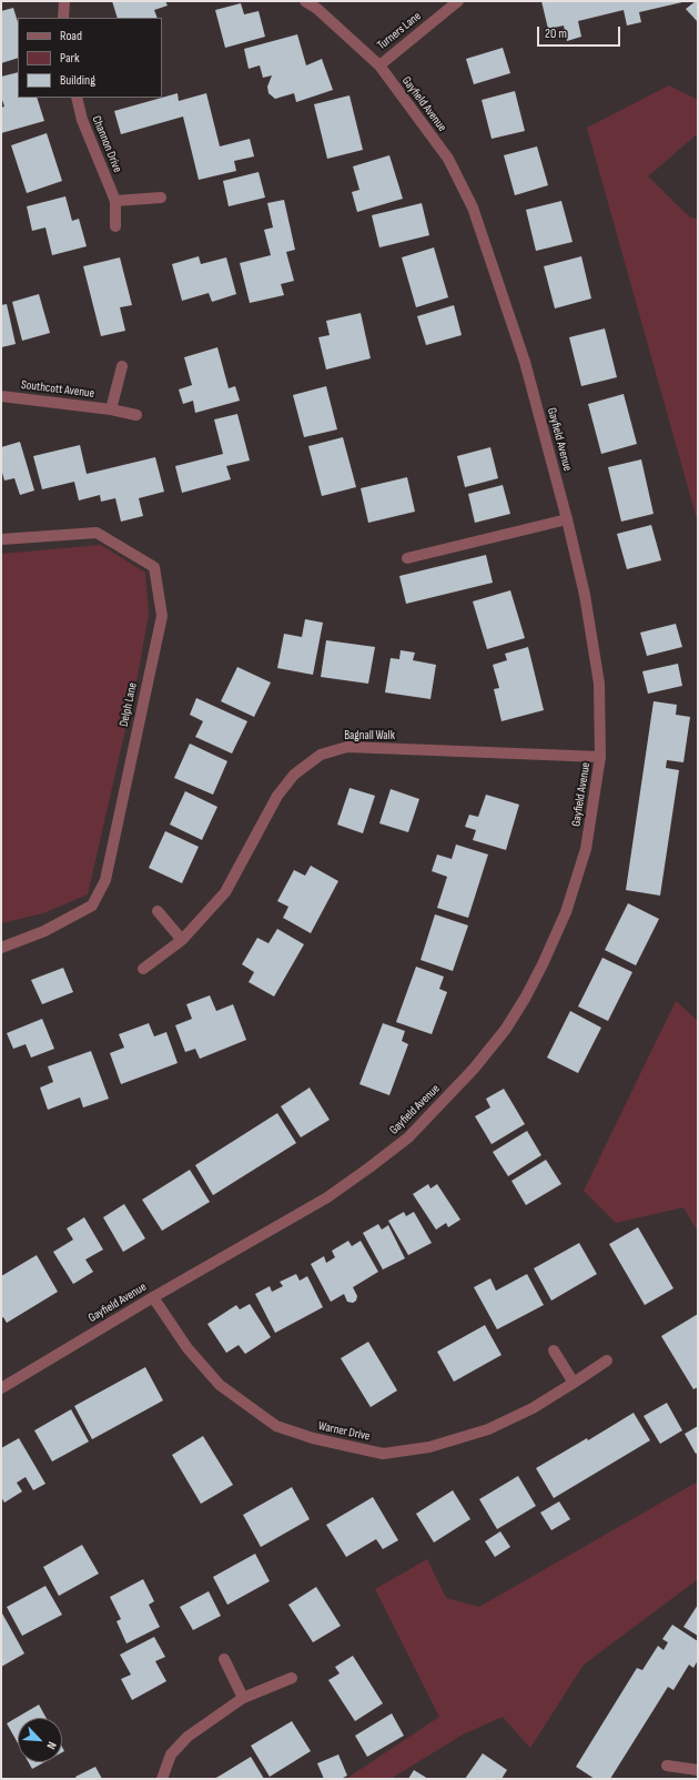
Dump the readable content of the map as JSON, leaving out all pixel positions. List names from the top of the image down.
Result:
{
  "streets": {
    "street": [
      "Turners Lane",
      "Gayfield Avenue",
      "Channon Drive",
      "Southcott Avenue",
      "Delph Lane",
      "Bagnall Walk",
      "Warner Drive"
    ]
  },
  "crossings": [
    ["Turners Lane", "Gayfield Avenue"],
    ["Gayfield Avenue", "Bagnall Walk"],
    ["Gayfield Avenue", "Warner Drive"]
  ],
  "legend": ["Road", "Park", "Building"],
  "scale_bar": "20 m",
  "north": "bottom right"
}
